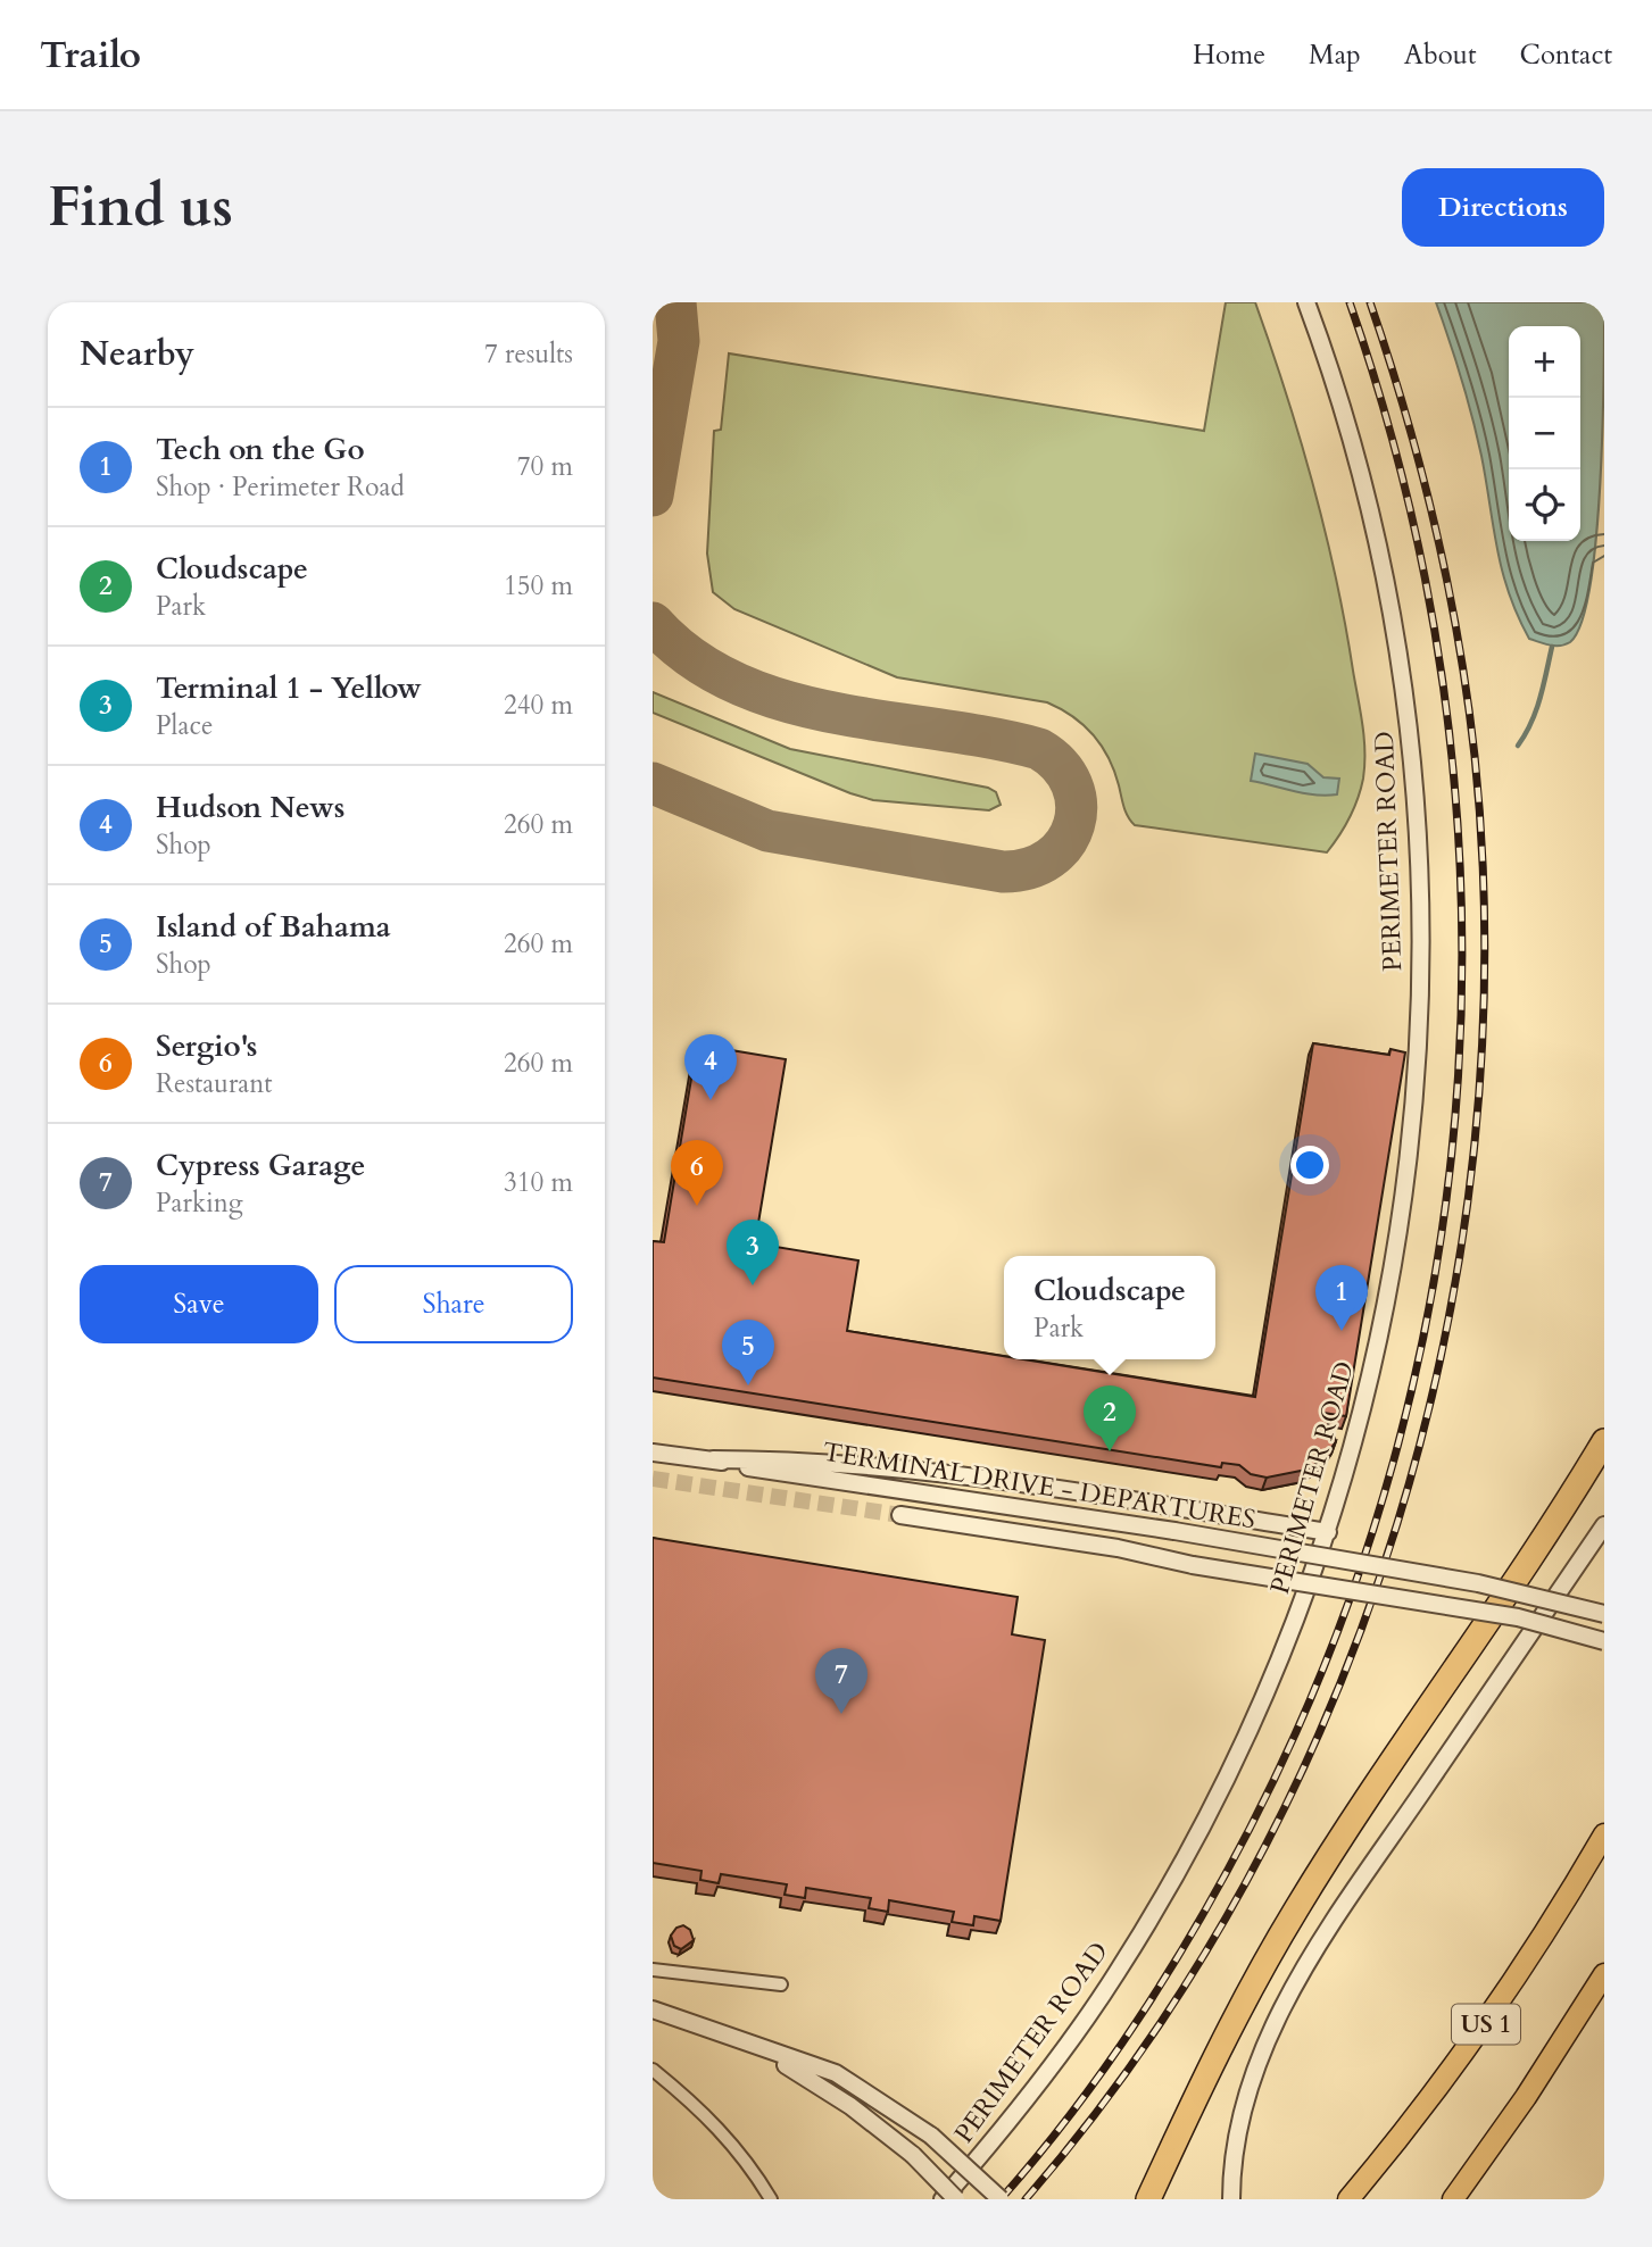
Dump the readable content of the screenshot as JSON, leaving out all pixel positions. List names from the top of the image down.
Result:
{
  "streets": {
    "main road": ["US 1"],
    "street": ["PERIMETER ROAD", "TERMINAL DRIVE - DEPARTURES"]
  },
  "page": {
    "header": "Trailo",
    "nav": [
      "Home",
      "Map",
      "About",
      "Contact"
    ],
    "buttons": [
      "Directions",
      ["Save", "Share"]
    ],
    "title": "Find us",
    "heading": ["Nearby", "7 results"],
    "map_buttons": ["+", "−"],
    "list": [
      {
        "mark": "1",
        "name": "Tech on the Go",
        "note": "Shop · Perimeter Road",
        "value": "70 m"
      },
      {
        "mark": "2",
        "name": "Cloudscape",
        "note": "Park",
        "value": "150 m"
      },
      {
        "mark": "3",
        "name": "Terminal 1 - Yellow",
        "note": "Place",
        "value": "240 m"
      },
      {
        "mark": "4",
        "name": "Hudson News",
        "note": "Shop",
        "value": "260 m"
      },
      {
        "mark": "5",
        "name": "Island of Bahama",
        "note": "Shop",
        "value": "260 m"
      },
      {
        "mark": "6",
        "name": "Sergio's",
        "note": "Restaurant",
        "value": "260 m"
      },
      {
        "mark": "7",
        "name": "Cypress Garage",
        "note": "Parking",
        "value": "310 m"
      }
    ],
    "pins": [
      "4",
      "6",
      "3",
      "1",
      "5",
      "2",
      "7"
    ],
    "popup": ["Cloudscape", "Park"]
  }
}
